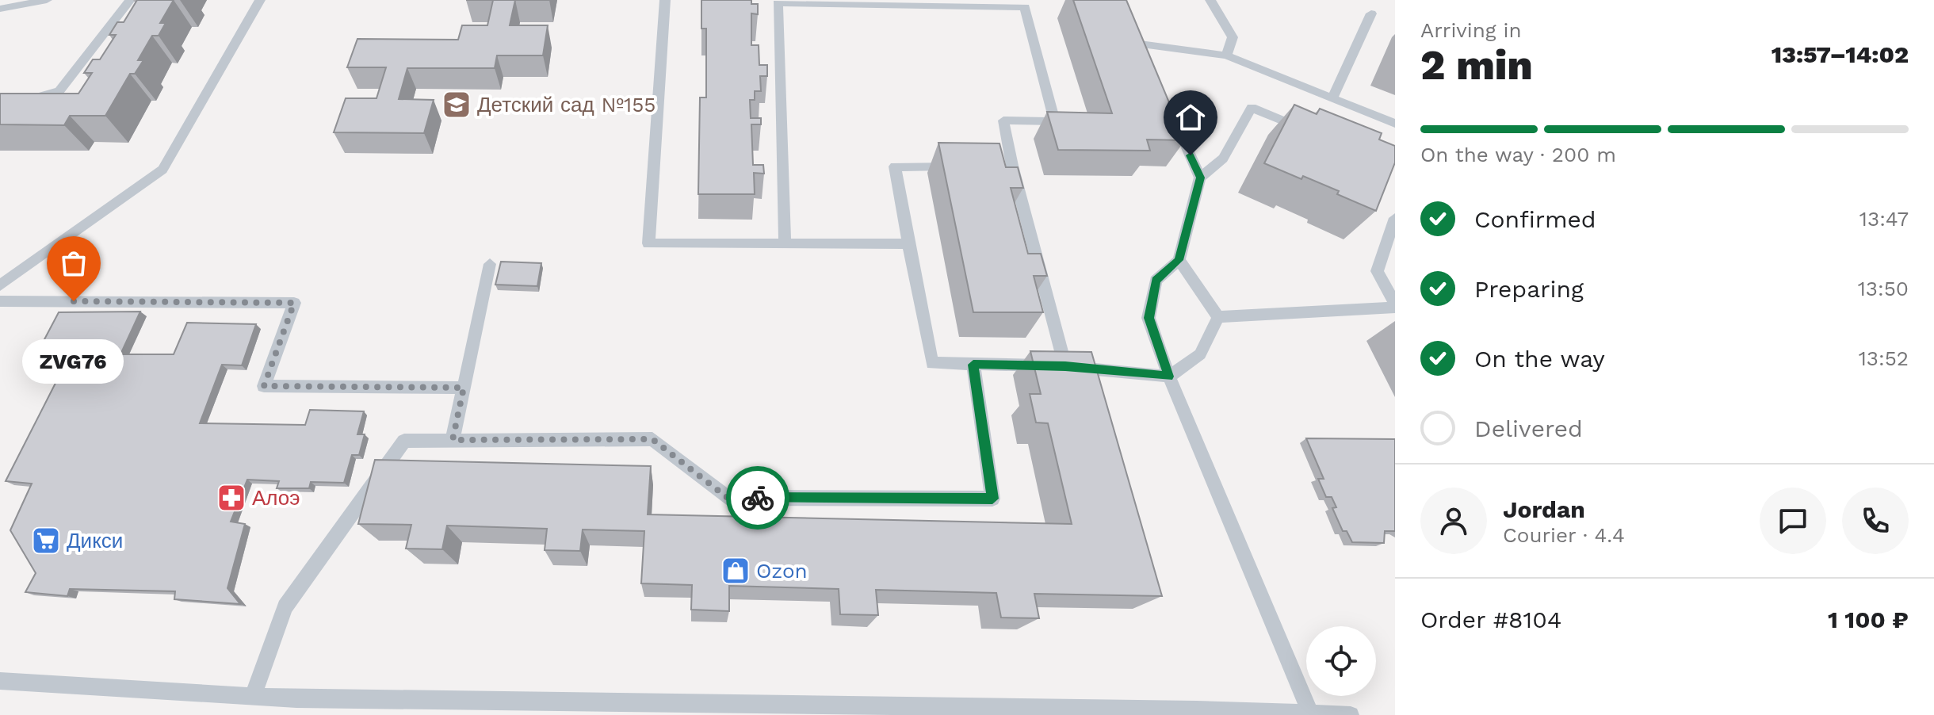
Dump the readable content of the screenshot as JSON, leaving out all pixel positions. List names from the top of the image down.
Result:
{
  "places": {
    "school or university": ["Детский сад №155"],
    "other": ["ZVG76"],
    "pharmacy": ["Алоэ"],
    "supermarket": ["Дикси"],
    "shop": ["Ozon"]
  },
  "page": {
    "heading": ["2 min", "Arriving in", "13:57–14:02"],
    "panel": [
      "Jordan",
      "Courier · 4.4",
      "Order #8104",
      "1 100 ₽"
    ],
    "bar": "On the way · 200 m",
    "list": [
      ["Confirmed", "13:47"],
      ["Preparing", "13:50"],
      ["On the way", "13:52"],
      "Delivered"
    ],
    "bubble": "ZVG76"
  }
}
